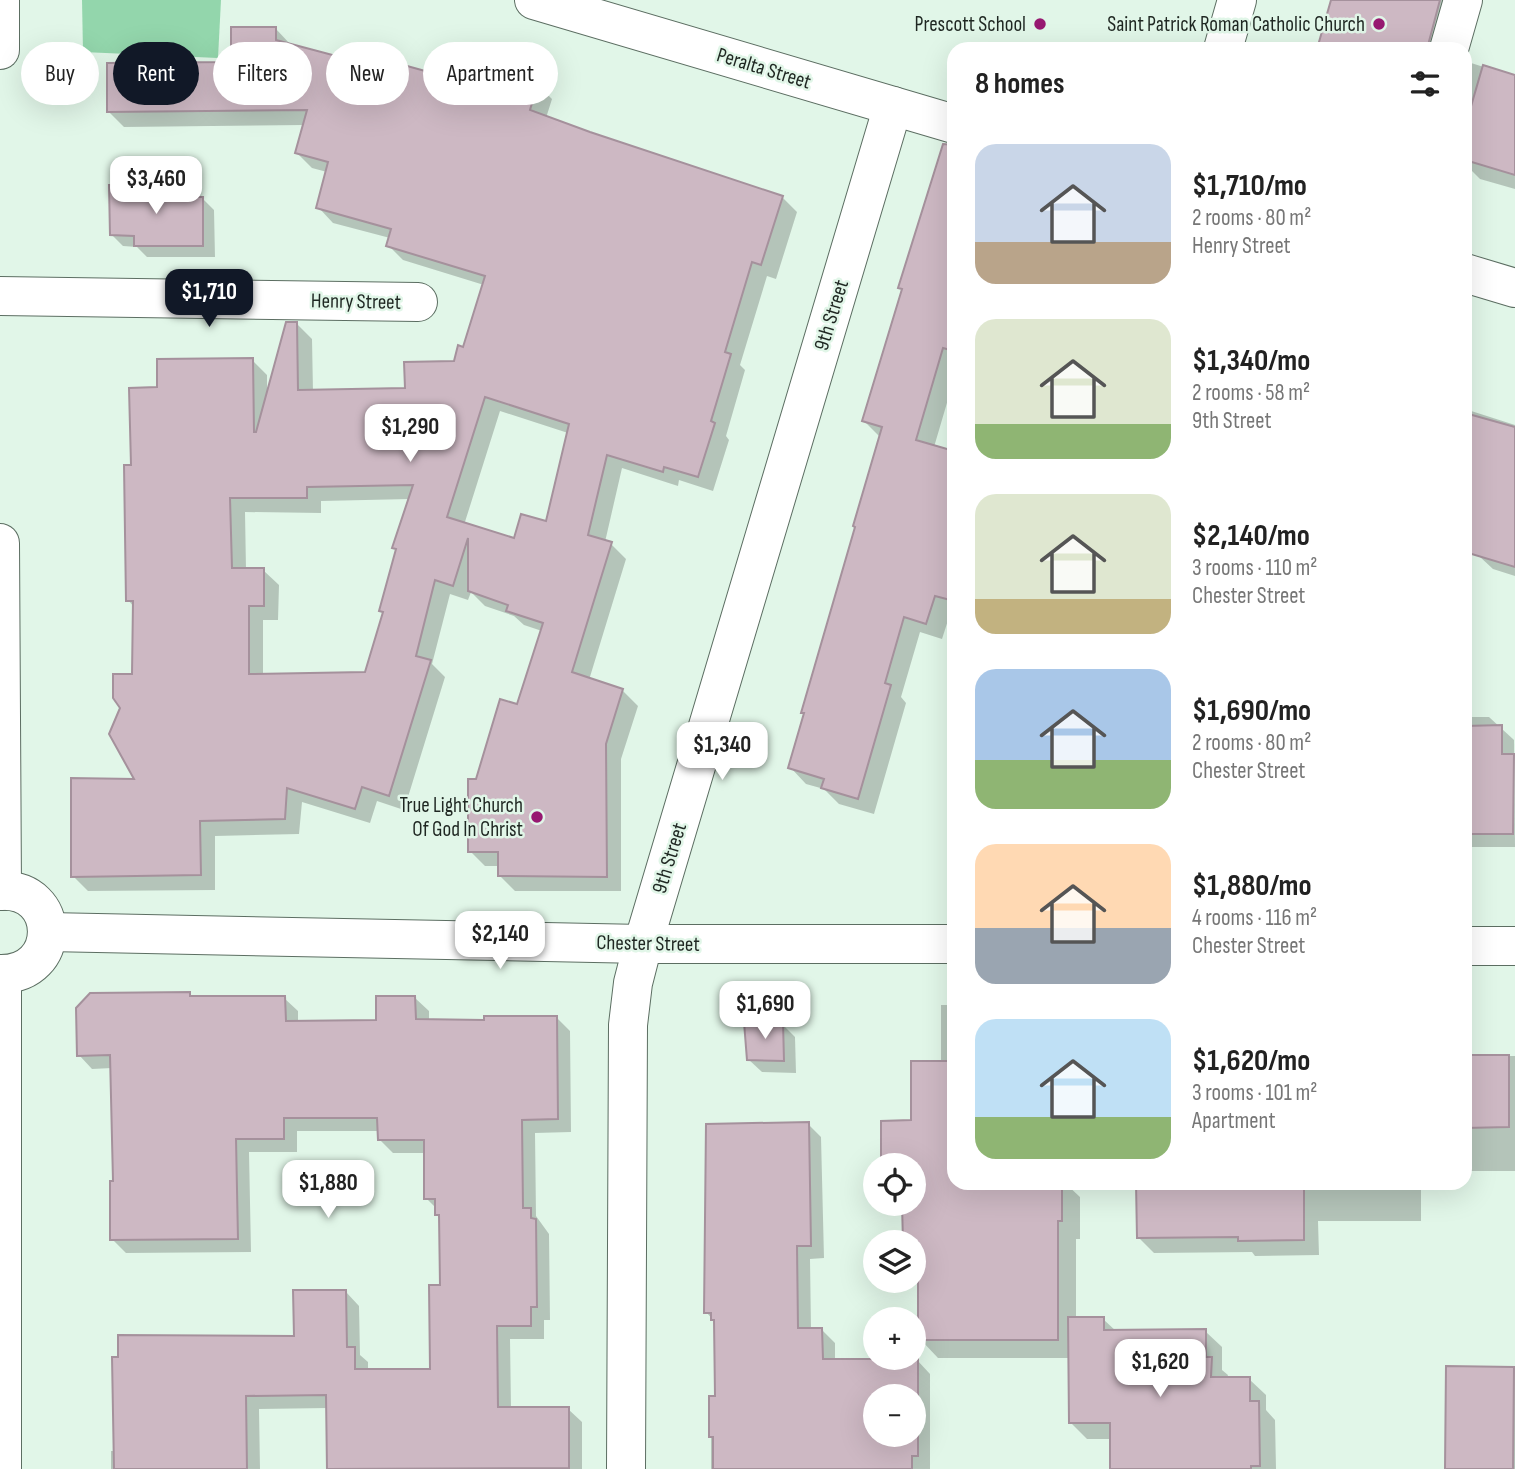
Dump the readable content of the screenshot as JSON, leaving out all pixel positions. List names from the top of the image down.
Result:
{
  "streets": {
    "street": [
      "Peralta Street",
      "Henry Street",
      "9th Street",
      "Chester Street"
    ]
  },
  "crossings": [
    ["Peralta Street", "9th Street"],
    ["9th Street", "Chester Street"]
  ],
  "places": ["Prescott School", "Saint Patrick Roman Catholic Church", "True Light Church Of God In Christ"],
  "page": {
    "chip": [
      "Buy",
      "Rent",
      "Filters",
      "New",
      "Apartment"
    ],
    "heading": "8 homes",
    "list": [
      {
        "name": "$1,710/mo",
        "note": "2 rooms · 80 m² · Henry Street"
      },
      {
        "name": "$1,340/mo",
        "note": "2 rooms · 58 m² · 9th Street"
      },
      {
        "name": "$2,140/mo",
        "note": "3 rooms · 110 m² · Chester Street"
      },
      {
        "name": "$1,690/mo",
        "note": "2 rooms · 80 m² · Chester Street"
      },
      {
        "name": "$1,880/mo",
        "note": "4 rooms · 116 m² · Chester Street"
      },
      {
        "name": "$1,620/mo",
        "note": "3 rooms · 101 m² · Apartment"
      }
    ],
    "price": [
      "$3,460",
      "$1,710",
      "$1,290",
      "$1,340",
      "$2,140",
      "$1,690",
      "$1,880",
      "$1,620"
    ],
    "map_buttons": ["+", "−"]
  }
}
